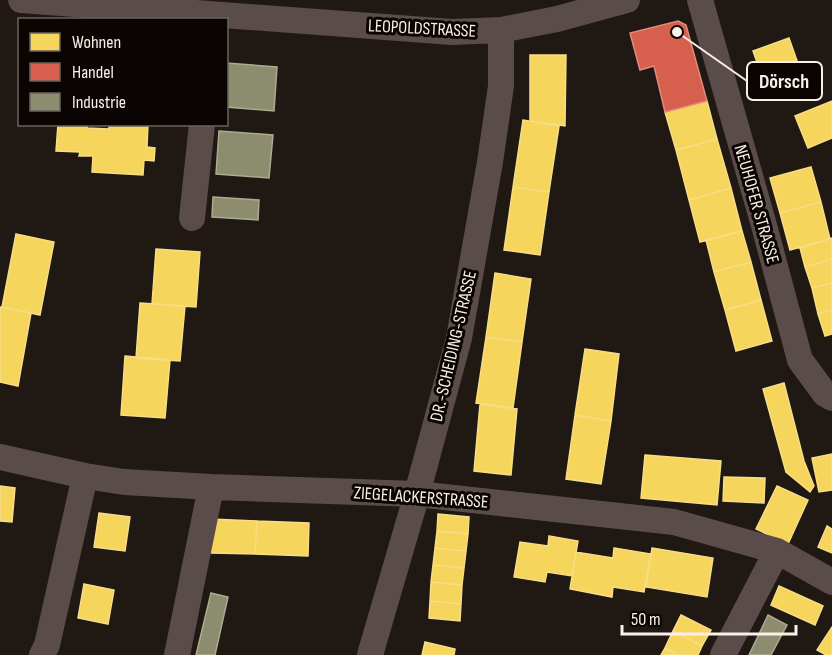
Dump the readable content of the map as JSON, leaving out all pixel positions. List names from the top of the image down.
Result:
{
  "streets": {
    "street": [
      "LEOPOLDSTRASSE",
      "NEUHOFER STRASSE",
      "DR.-SCHEIDING-STRASSE",
      "ZIEGELACKERSTRASSE"
    ]
  },
  "crossings": [
    ["LEOPOLDSTRASSE", "DR.-SCHEIDING-STRASSE"],
    ["DR.-SCHEIDING-STRASSE", "ZIEGELACKERSTRASSE"]
  ],
  "places": ["Dörsch"],
  "legend": ["Wohnen", "Handel", "Industrie"],
  "scale_bar": "50 m"
}
